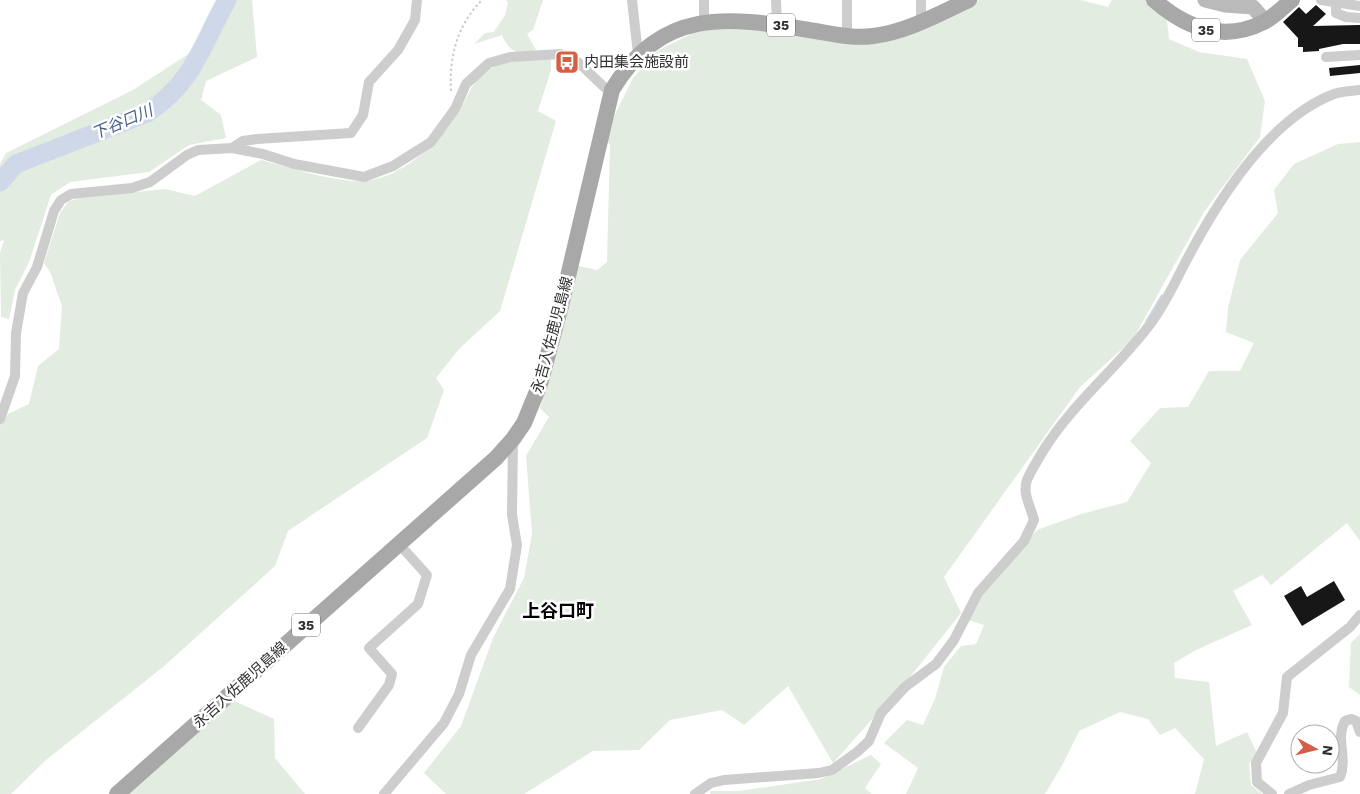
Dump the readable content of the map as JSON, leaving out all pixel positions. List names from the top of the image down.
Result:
{
  "streets": {
    "main road": ["35", "永吉入佐鹿児島線"]
  },
  "districts": ["上谷口町"],
  "water": ["下谷口川"],
  "places": {
    "bus stop": ["内田集会施設前"]
  },
  "north": "right"
}
